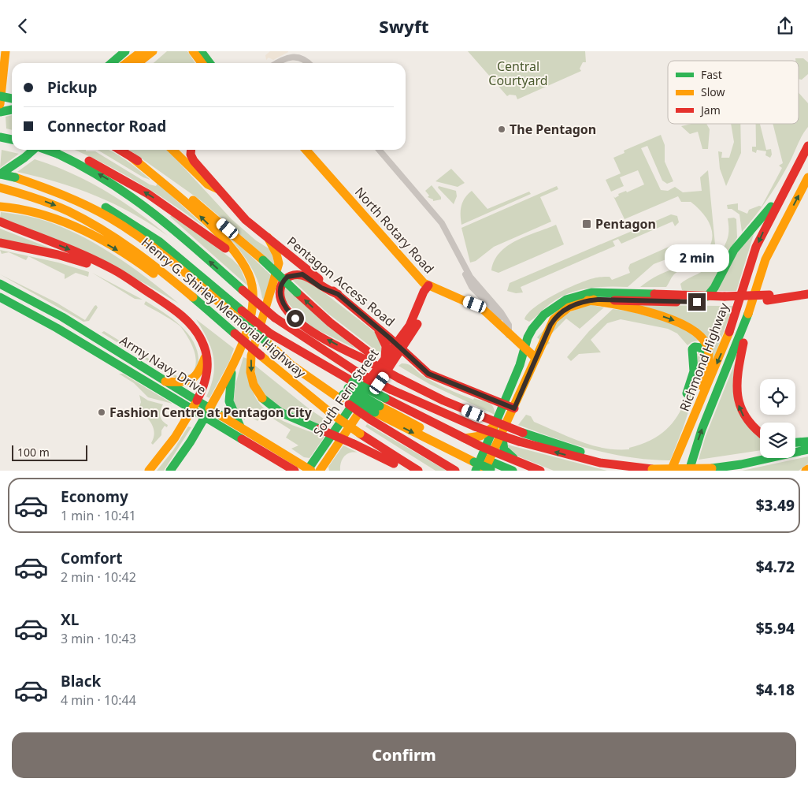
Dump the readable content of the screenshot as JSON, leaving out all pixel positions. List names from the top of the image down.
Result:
{
  "streets": {
    "main road": [
      "North Rotary Road",
      "Pentagon Access Road",
      "Henry G. Shirley Memorial Highway",
      "Richmond Highway",
      "Army Navy Drive",
      "South Fern Street"
    ]
  },
  "crossings": [
    ["North Rotary Road", "South Fern Street"],
    ["Pentagon Access Road", "South Fern Street"],
    ["Army Navy Drive", "South Fern Street"]
  ],
  "parks": ["Central Courtyard"],
  "places": {
    "other": ["The Pentagon", "Fashion Centre at Pentagon City"],
    "transit": ["Pentagon"]
  },
  "legend": ["Fast", "Slow", "Jam"],
  "scale_bar": "100 m",
  "page": {
    "header": "Swyft",
    "banner": ["Pickup", "Connector Road"],
    "bubble": "2 min",
    "scale": "100 m",
    "list": [
      {
        "name": "Economy",
        "note": "1 min · 10:41",
        "value": "$3.49"
      },
      {
        "name": "Comfort",
        "note": "2 min · 10:42",
        "value": "$4.72"
      },
      {
        "name": "XL",
        "note": "3 min · 10:43",
        "value": "$5.94"
      },
      {
        "name": "Black",
        "note": "4 min · 10:44",
        "value": "$4.18"
      }
    ],
    "buttons": "Confirm"
  }
}
